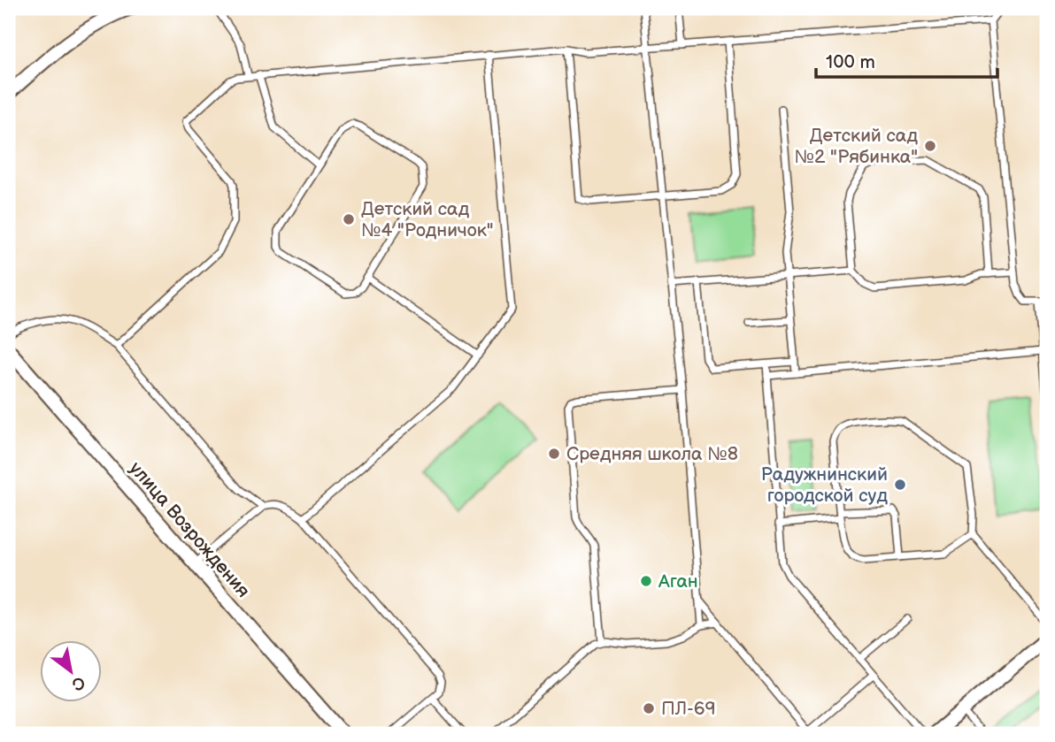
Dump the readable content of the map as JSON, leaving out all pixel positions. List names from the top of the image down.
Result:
{
  "streets": {
    "street": ["улица Возрождения"]
  },
  "places": [
    "Детский сад №2 \"Рябинка\"",
    "Детский сад №4 \"Родничок\"",
    "Средняя школа №8",
    "Радужнинский городской суд",
    "Аган",
    "ПЛ-69"
  ],
  "scale_bar": "100 m",
  "north": "bottom right"
}
